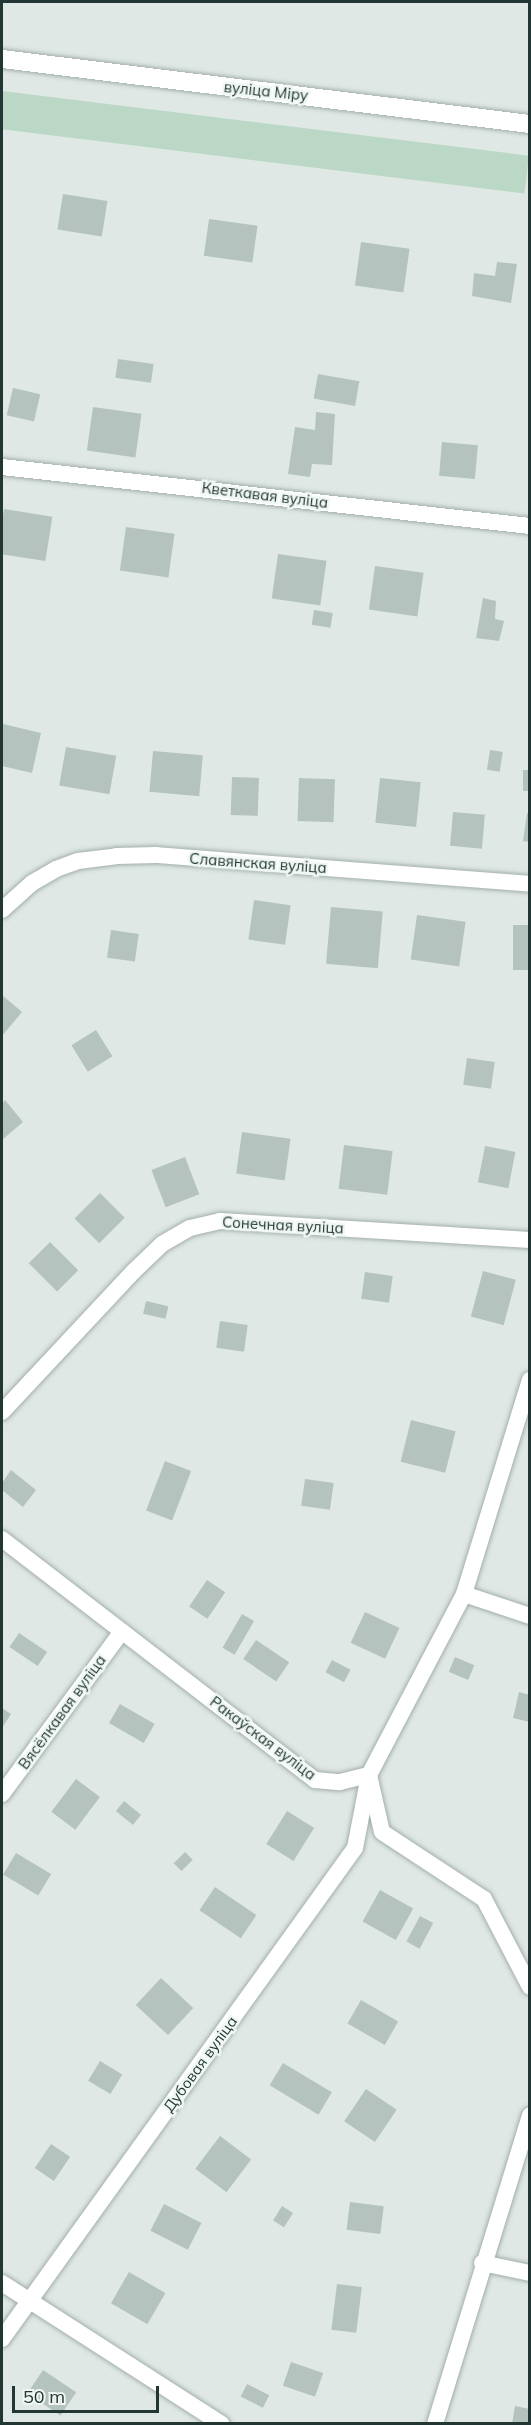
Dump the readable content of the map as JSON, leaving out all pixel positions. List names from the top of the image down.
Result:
{
  "streets": {
    "street": [
      "вуліца Міру",
      "Кветкавая вуліца",
      "Славянская вуліца",
      "Сонечная вуліца",
      "Вясёлкавая вуліца",
      "Ракаўская вуліца",
      "Дубовая вуліца"
    ]
  },
  "crossings": [
    ["Вясёлкавая вуліца", "Ракаўская вуліца"],
    ["Ракаўская вуліца", "Дубовая вуліца"]
  ],
  "scale_bar": "50 m"
}
